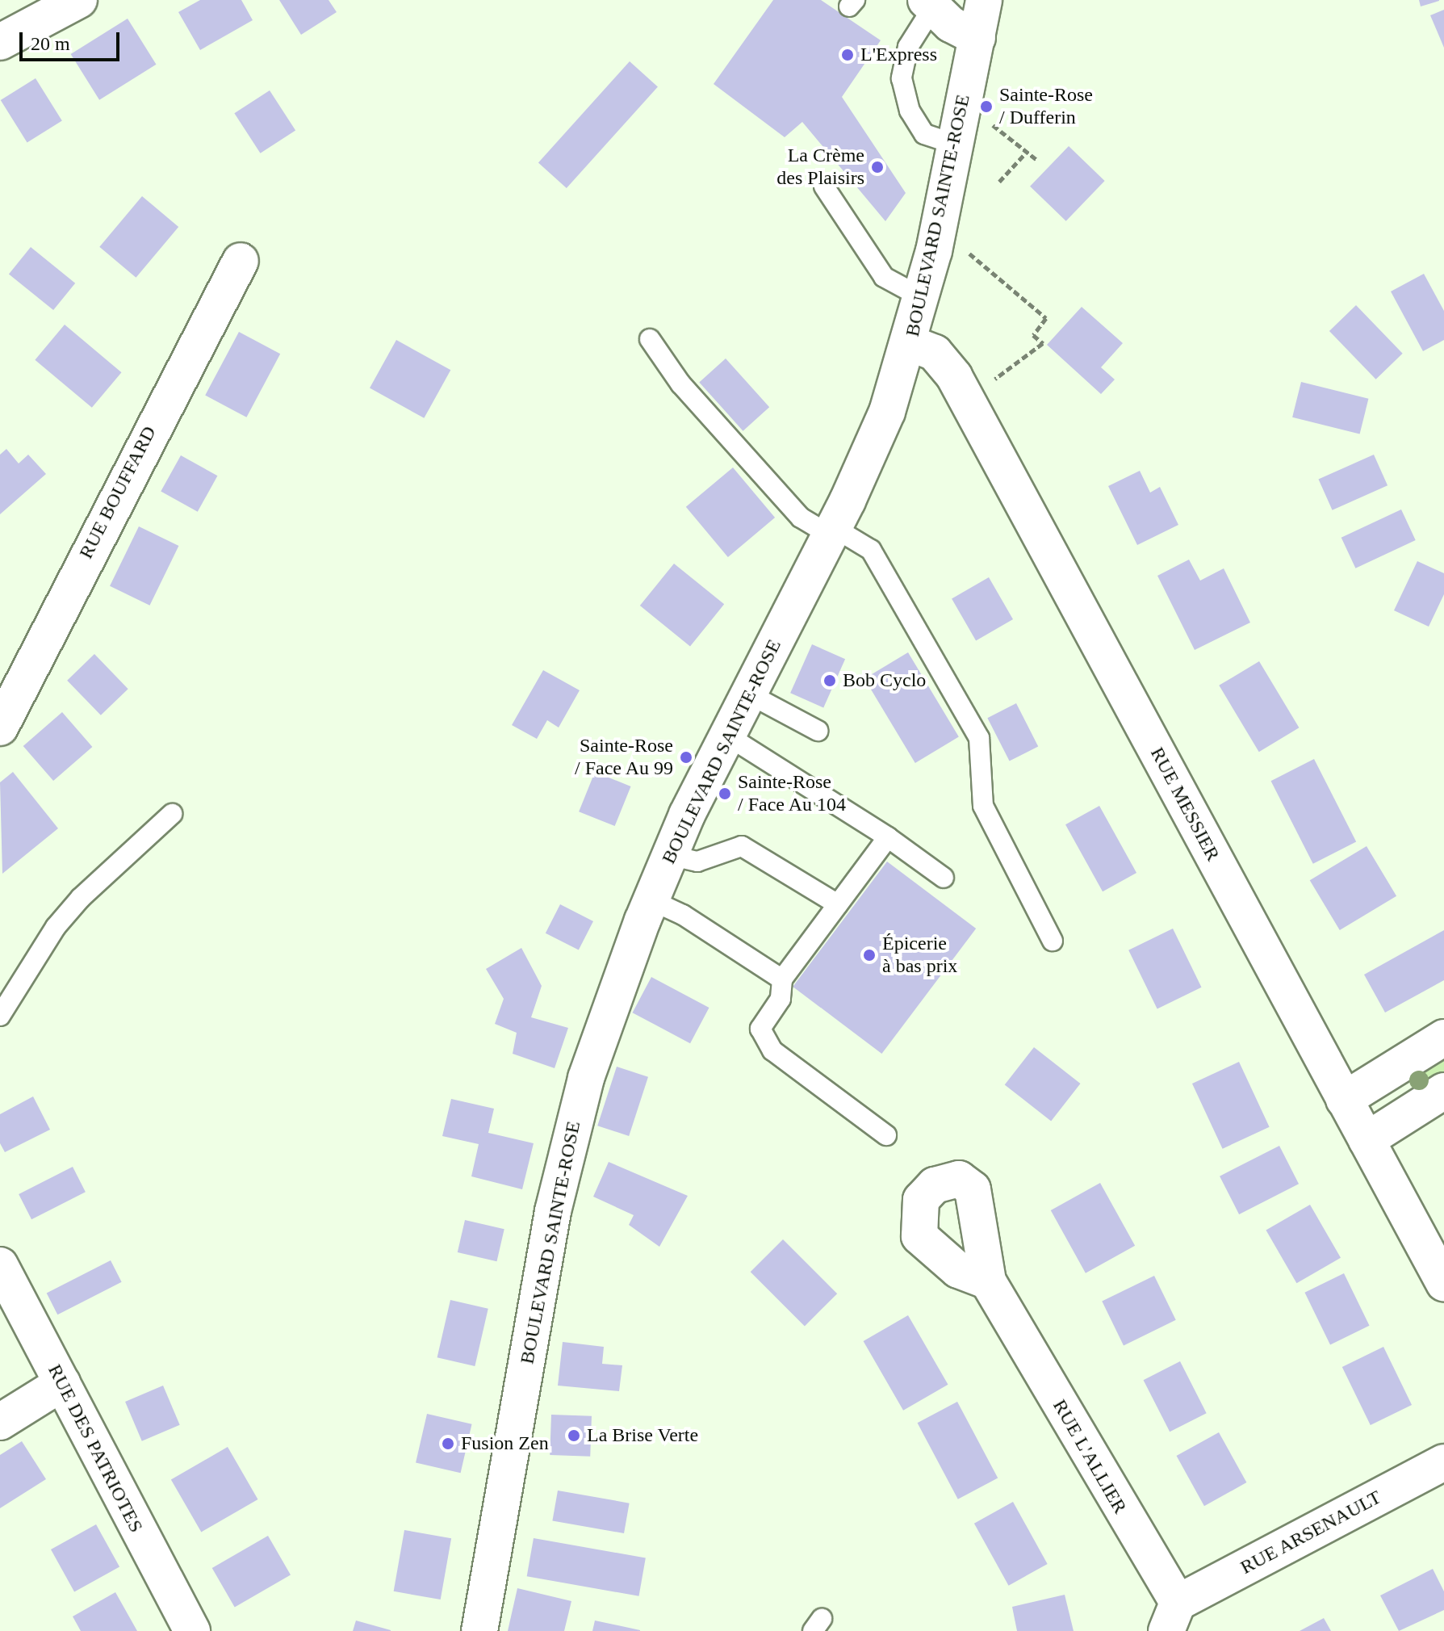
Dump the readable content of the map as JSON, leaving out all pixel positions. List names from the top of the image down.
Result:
{
  "streets": {
    "street": [
      "BOULEVARD SAINTE-ROSE",
      "RUE BOUFFARD",
      "RUE MESSIER",
      "RUE DES PATRIOTES",
      "RUE L'ALLIER",
      "RUE ARSENAULT"
    ]
  },
  "crossings": [
    ["BOULEVARD SAINTE-ROSE", "RUE MESSIER"],
    ["RUE L'ALLIER", "RUE ARSENAULT"]
  ],
  "places": [
    "L'Express",
    "Sainte-Rose / Dufferin",
    "La Crème des Plaisirs",
    "Bob Cyclo",
    "Sainte-Rose / Face Au 99",
    "Sainte-Rose / Face Au 104",
    "Épicerie à bas prix",
    "La Brise Verte",
    "Fusion Zen"
  ],
  "scale_bar": "20 m"
}
